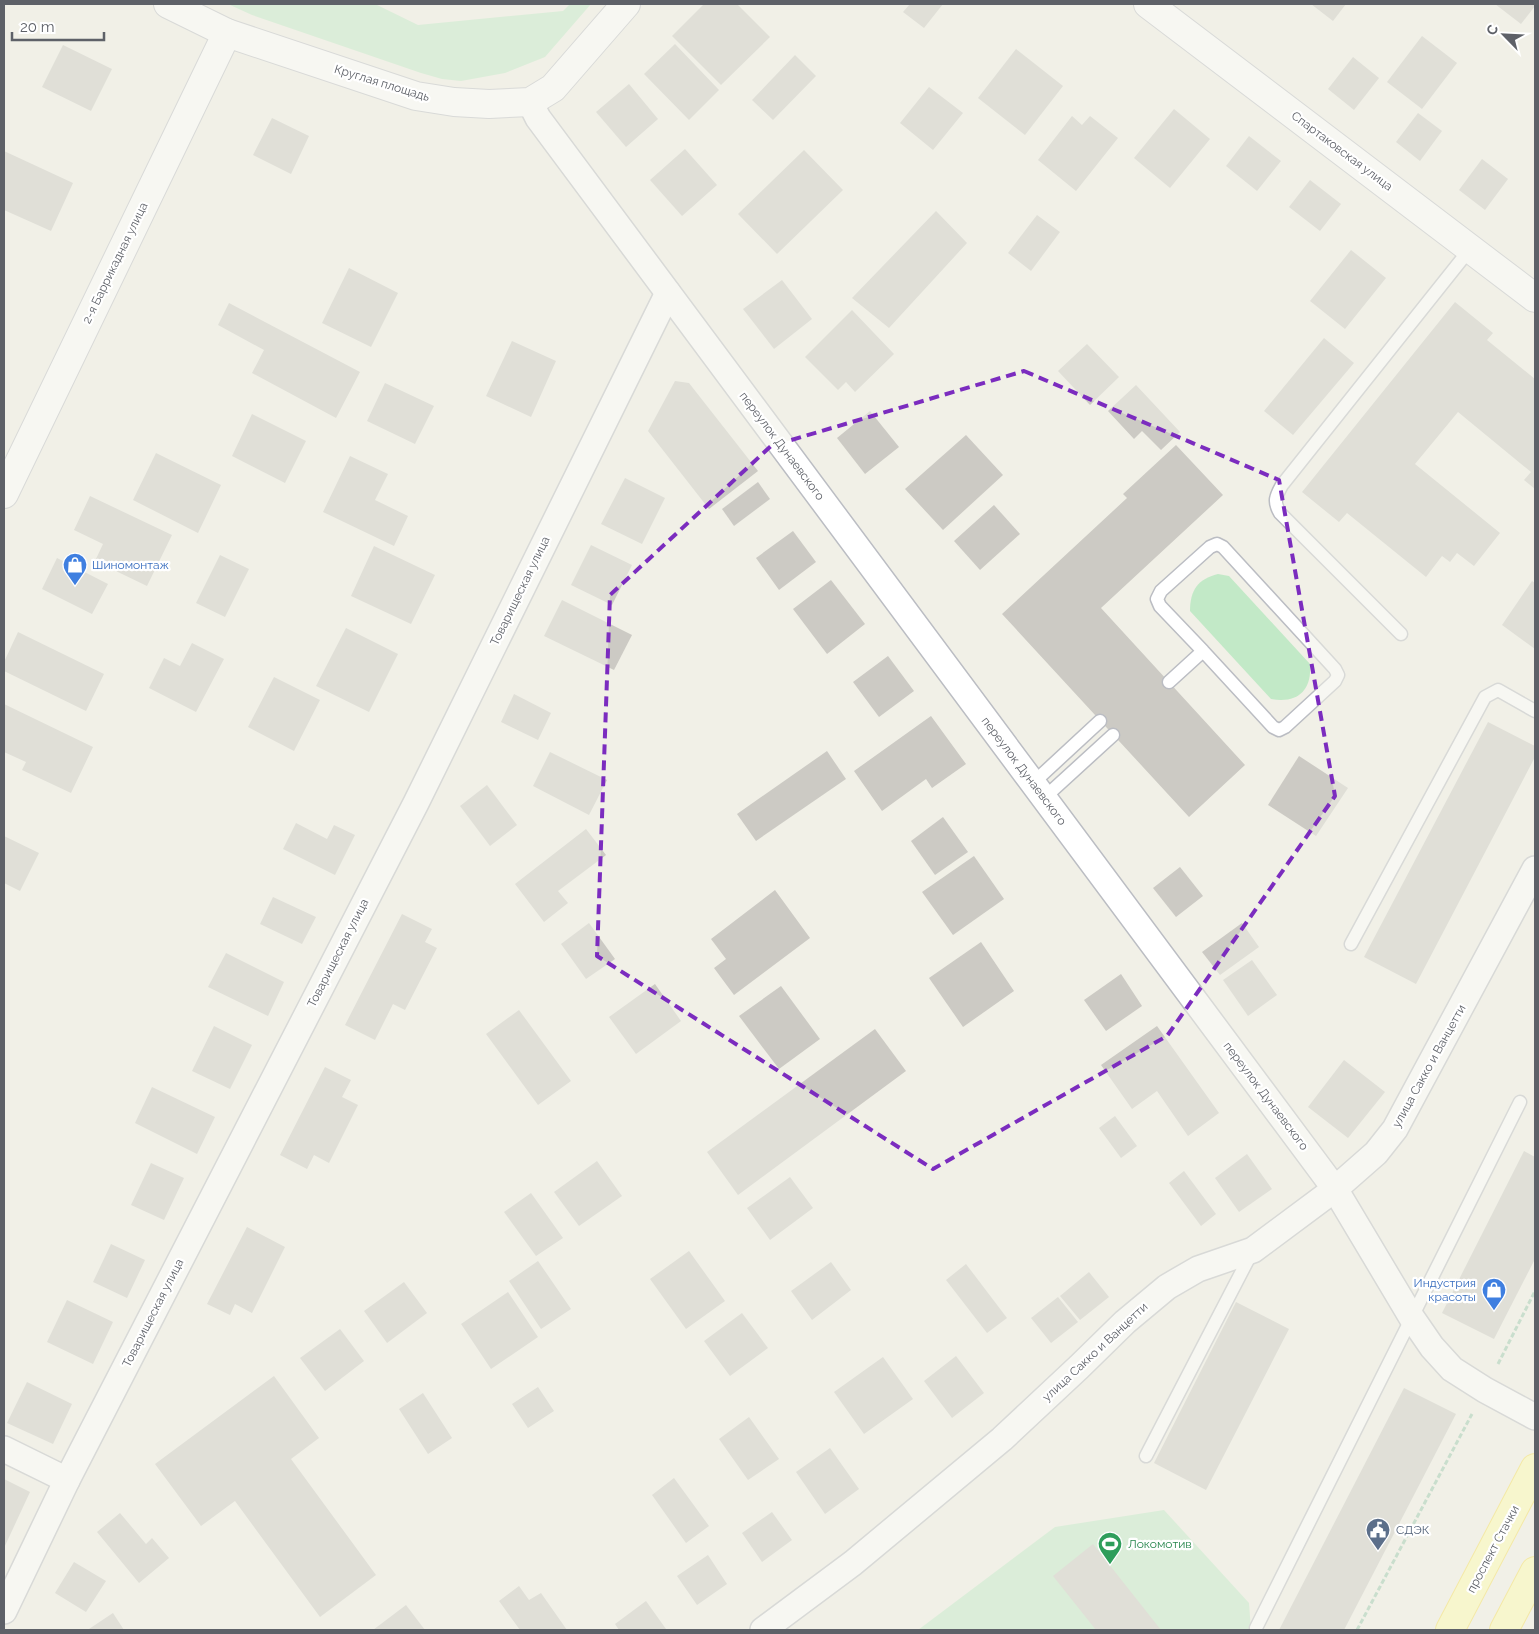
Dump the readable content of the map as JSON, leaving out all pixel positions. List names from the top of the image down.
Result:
{
  "streets": {
    "main road": ["проспект Стачки"],
    "street": [
      "Круглая площадь",
      "Спартаковская улица",
      "2-я Баррикадная улица",
      "переулок Дунаевского",
      "Товарищеская улица",
      "улица Сакко и Ванцетти"
    ]
  },
  "crossings": [
    ["Круглая площадь", "2-я Баррикадная улица"],
    ["Круглая площадь", "переулок Дунаевского"],
    ["переулок Дунаевского", "Товарищеская улица"],
    ["переулок Дунаевского", "улица Сакко и Ванцетти"]
  ],
  "places": {
    "shop": ["Шиномонтаж", "Индустрия красоты"],
    "public building": ["СДЭК"],
    "sports": ["Локомотив"]
  },
  "scale_bar": "20 m",
  "north": "top left"
}
